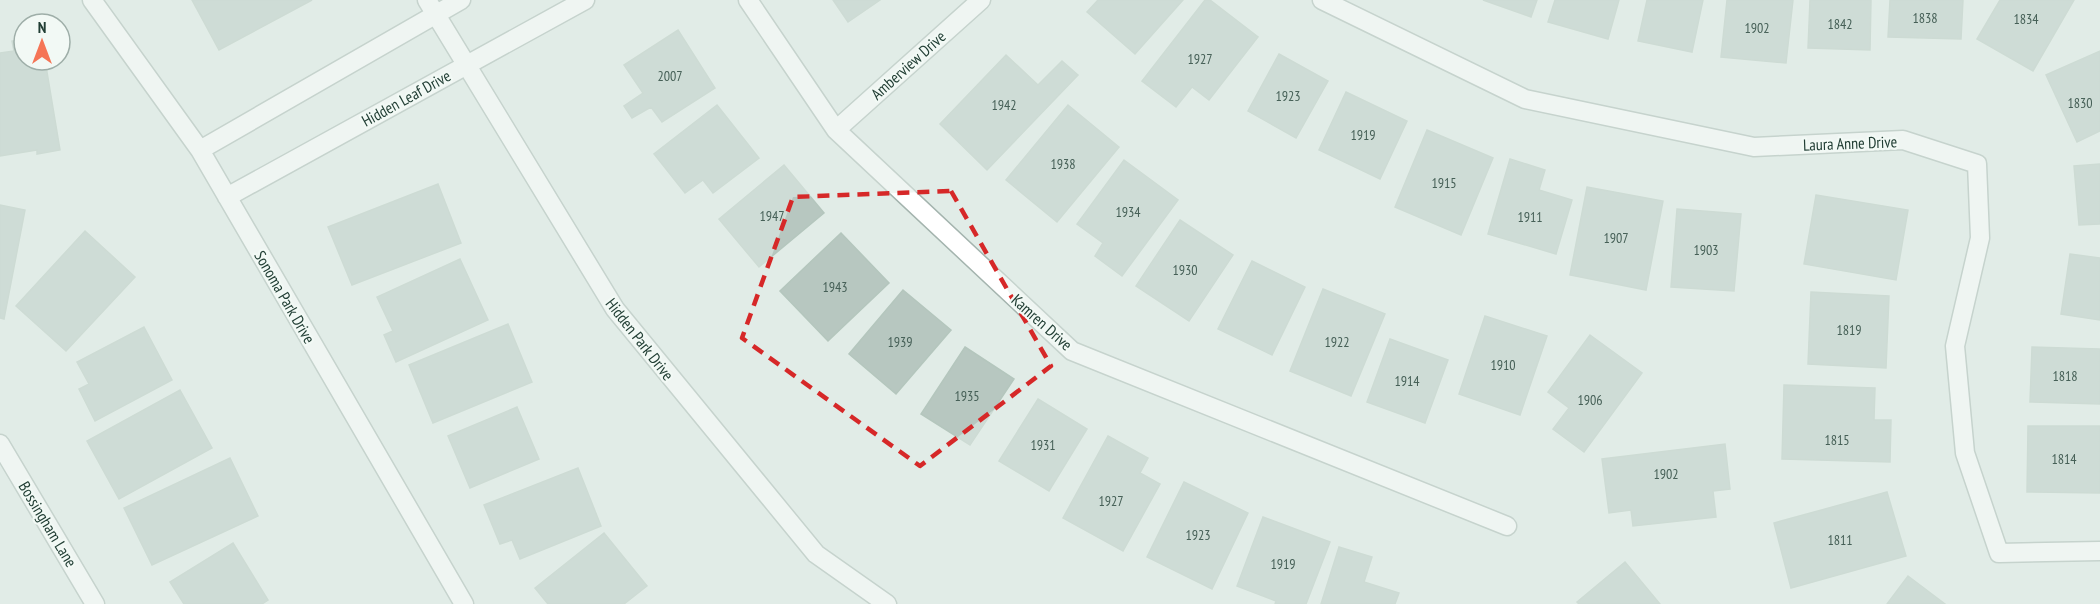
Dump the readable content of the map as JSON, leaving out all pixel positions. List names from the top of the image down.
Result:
{
  "streets": {
    "street": [
      "Amberview Drive",
      "Hidden Leaf Drive",
      "Laura Anne Drive",
      "Sonoma Park Drive",
      "Kamren Drive",
      "Hidden Park Drive",
      "Bossingham Lane"
    ]
  },
  "crossings": [
    ["Amberview Drive", "Kamren Drive"],
    ["Hidden Leaf Drive", "Sonoma Park Drive"],
    ["Hidden Leaf Drive", "Hidden Park Drive"]
  ],
  "house_numbers": [
    "1838",
    "1834",
    "1842",
    "1902",
    "1927",
    "2007",
    "1923",
    "1830",
    "1942",
    "1919",
    "1938",
    "1915",
    "1934",
    "1947",
    "1911",
    "1907",
    "1903",
    "1930",
    "1943",
    "1819",
    "1939",
    "1922",
    "1910",
    "1818",
    "1914",
    "1935",
    "1906",
    "1815",
    "1931",
    "1814",
    "1902",
    "1927",
    "1923",
    "1811",
    "1919"
  ],
  "north": "top"
}
